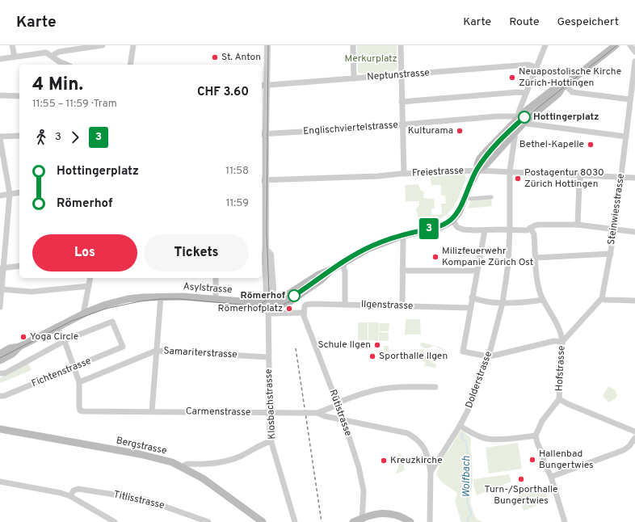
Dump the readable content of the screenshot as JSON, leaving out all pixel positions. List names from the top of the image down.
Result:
{
  "streets": {
    "main road": ["Asylstrasse", "Bergstrasse"],
    "street": [
      "Neptunstrasse",
      "Englischviertelstrasse",
      "Freiestrasse",
      "Steinwiesstrasse",
      "Ilgenstrasse",
      "Samariterstrasse",
      "Hofstrasse",
      "Fichtenstrasse",
      "Dolderstrasse",
      "Klosbachstrasse",
      "Carmenstrasse",
      "Rütistrasse",
      "Titlisstrasse"
    ]
  },
  "crossings": [
    ["Neptunstrasse", "Dolderstrasse"],
    ["Neptunstrasse", "Klosbachstrasse"],
    ["Englischviertelstrasse", "Dolderstrasse"],
    ["Englischviertelstrasse", "Klosbachstrasse"],
    ["Freiestrasse", "Steinwiesstrasse"],
    ["Freiestrasse", "Dolderstrasse"],
    ["Freiestrasse", "Klosbachstrasse"],
    ["Asylstrasse", "Klosbachstrasse"],
    ["Ilgenstrasse", "Rütistrasse"],
    ["Samariterstrasse", "Klosbachstrasse"],
    ["Samariterstrasse", "Carmenstrasse"],
    ["Dolderstrasse", "Carmenstrasse"],
    ["Klosbachstrasse", "Carmenstrasse"],
    ["Carmenstrasse", "Rütistrasse"]
  ],
  "water": ["Wolfbach"],
  "parks": ["Merkurplatz"],
  "places": [
    "St. Anton",
    "Neuapostolische Kirche Zürich-Hottingen",
    "Hottingerplatz",
    "Kulturama",
    "Bethel-Kapelle",
    "Postagentur 8030 Zürich Hottingen",
    "Milizfeuerwehr Kompanie Zürich Ost",
    "Römerhof",
    "Römerhofplatz",
    "Yoga Circle",
    "Schule Ilgen",
    "Sporthalle Ilgen",
    "Hallenbad Bungertwies",
    "Kreuzkirche",
    "Turn-/Sporthalle Bungertwies"
  ],
  "lines": ["tram line 3"],
  "page": {
    "header": "Karte",
    "nav": ["Karte", "Route", "Gespeichert"],
    "on_map": "3",
    "heading": ["4 Min.", "11:55 – 11:59 · Tram", "CHF 3.60"],
    "legs": ["3", "3"],
    "list": [
      {
        "name": "Hottingerplatz",
        "value": "11:58"
      },
      {
        "name": "Römerhof",
        "value": "11:59"
      }
    ],
    "buttons": ["Los", "Tickets"]
  }
}
